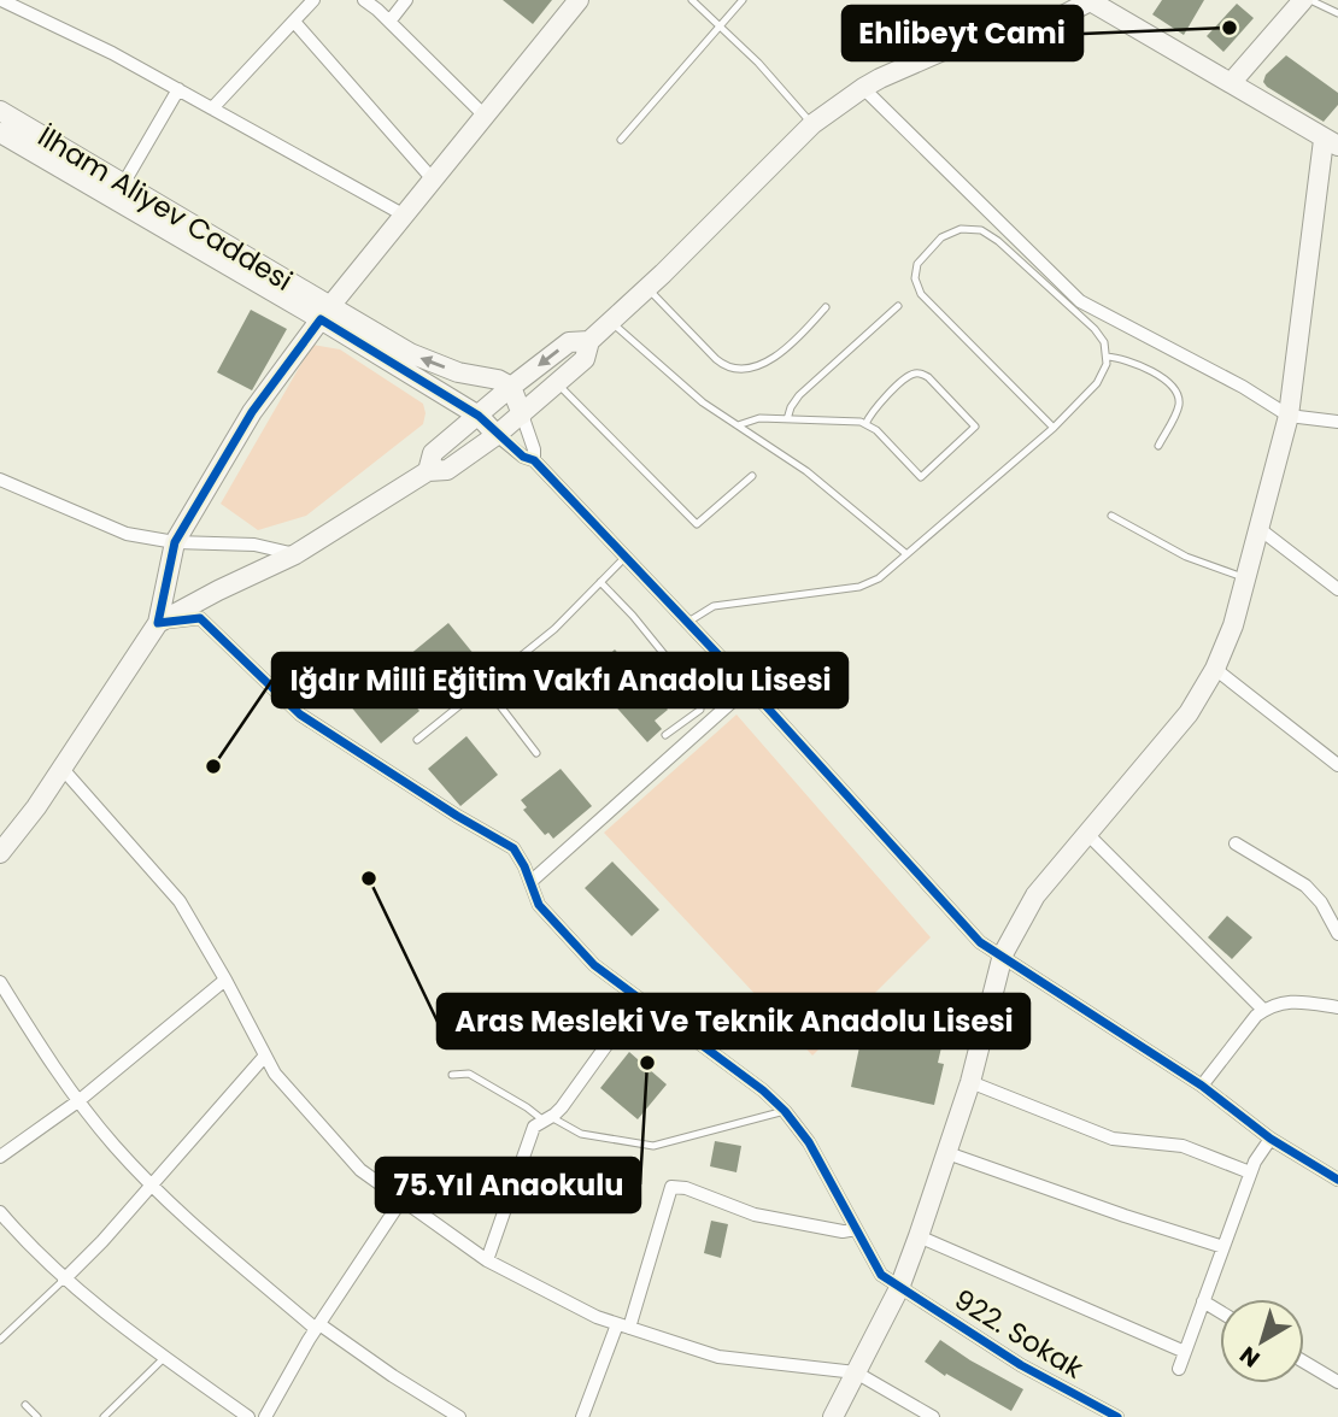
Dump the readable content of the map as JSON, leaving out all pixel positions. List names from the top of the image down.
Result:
{
  "streets": {
    "street": ["İlham Aliyev Caddesi", "922. Sokak"]
  },
  "places": [
    "Ehlibeyt Cami",
    "Iğdır Milli Eğitim Vakfı Anadolu Lisesi",
    "Aras Mesleki Ve Teknik Anadolu Lisesi",
    "75.Yıl Anaokulu"
  ],
  "north": "bottom left"
}
